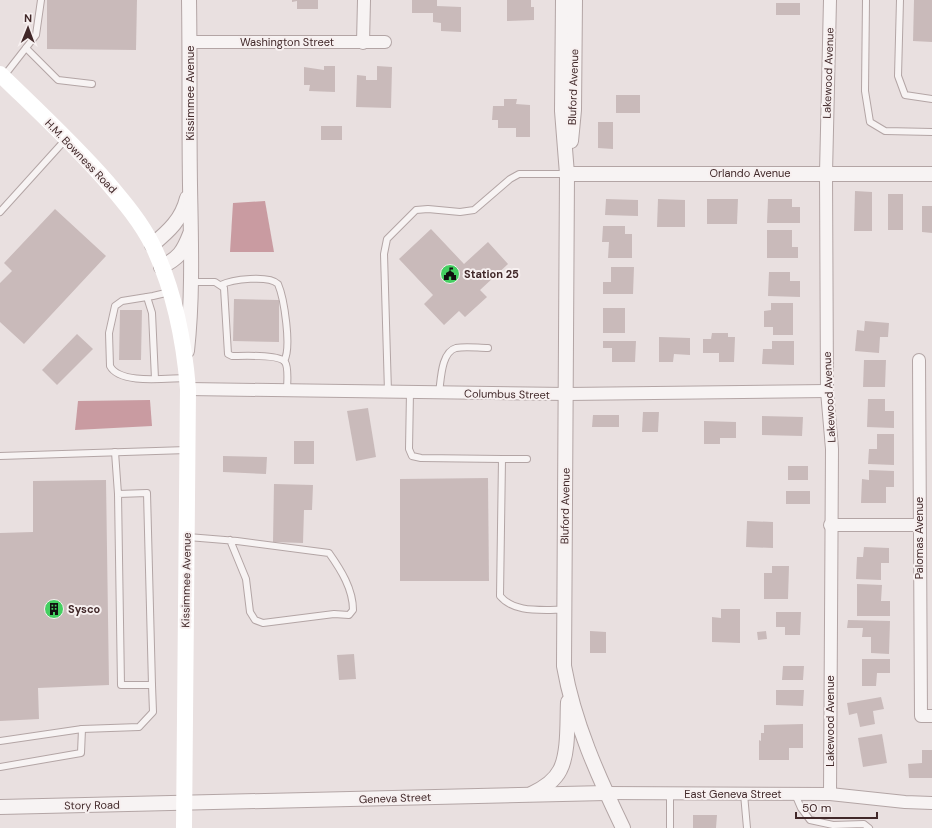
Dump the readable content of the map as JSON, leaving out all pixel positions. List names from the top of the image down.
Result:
{
  "streets": {
    "main road": ["Kissimmee Avenue", "H.M. Bowness Road"],
    "street": [
      "Washington Street",
      "Lakewood Avenue",
      "Bluford Avenue",
      "Orlando Avenue",
      "Columbus Street",
      "Palomas Avenue",
      "East Geneva Street",
      "Geneva Street",
      "Story Road"
    ]
  },
  "crossings": [
    ["Washington Street", "Kissimmee Avenue"],
    ["Lakewood Avenue", "Orlando Avenue"],
    ["Lakewood Avenue", "Columbus Street"],
    ["Lakewood Avenue", "East Geneva Street"],
    ["Bluford Avenue", "Orlando Avenue"],
    ["Bluford Avenue", "Columbus Street"],
    ["Bluford Avenue", "East Geneva Street"],
    ["Bluford Avenue", "Geneva Street"],
    ["Kissimmee Avenue", "H.M. Bowness Road"],
    ["Kissimmee Avenue", "Columbus Street"],
    ["Kissimmee Avenue", "Geneva Street"],
    ["Kissimmee Avenue", "Story Road"],
    ["East Geneva Street", "Geneva Street"],
    ["Geneva Street", "Story Road"]
  ],
  "places": {
    "public building": ["Station 25"],
    "building": ["Sysco"]
  },
  "scale_bar": "50 m",
  "north": "top"
}
